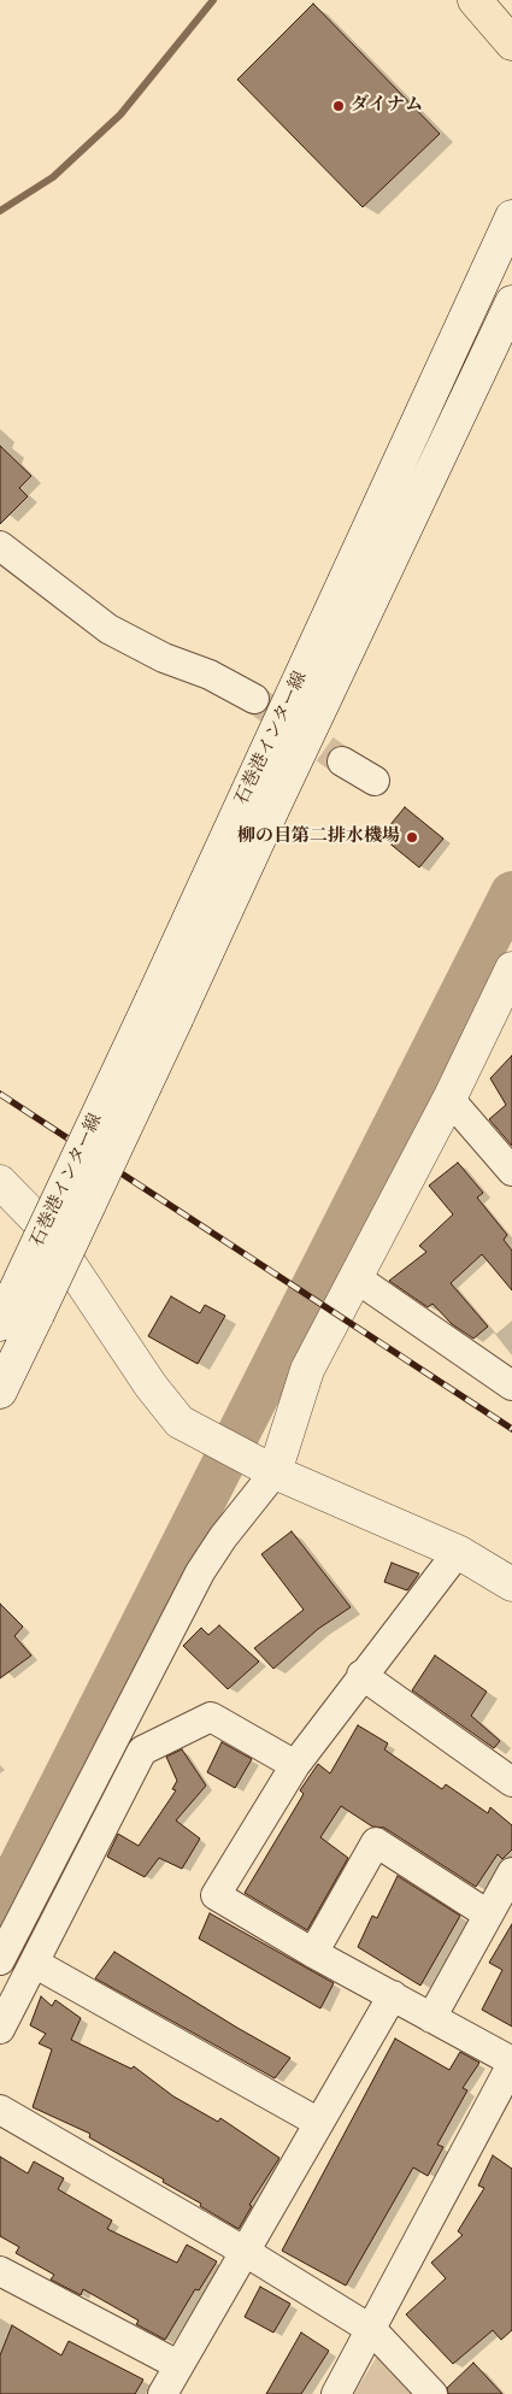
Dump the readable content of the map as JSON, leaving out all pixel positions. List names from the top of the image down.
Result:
{
  "streets": {
    "main road": ["石巻港インター線"]
  },
  "places": ["ダイナム", "柳の目第二排水機場"]
}
